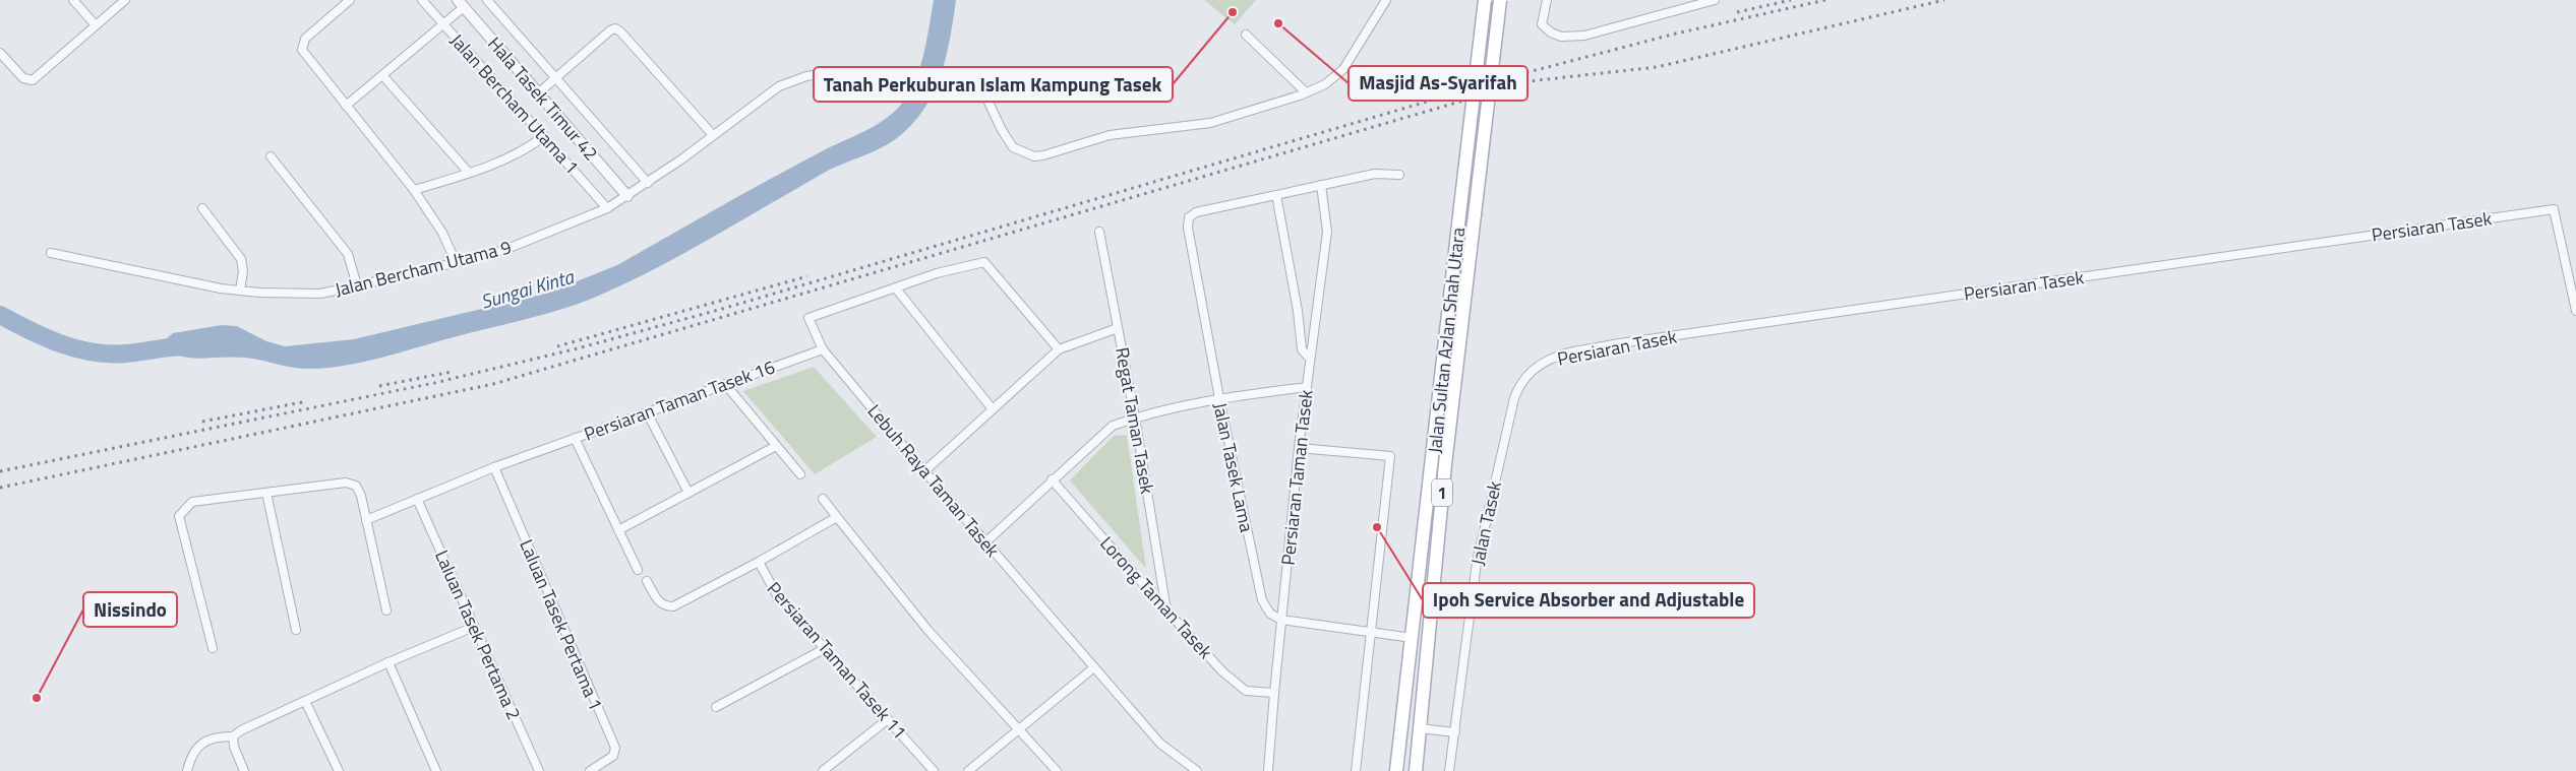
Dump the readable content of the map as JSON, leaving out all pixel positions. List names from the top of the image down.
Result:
{
  "streets": {
    "main road": ["Jalan Sultan Azlan Shah Utara", "1"],
    "street": [
      "Hala Tasek Timur 42",
      "Jalan Bercham Utama 1",
      "Persiaran Tasek",
      "Jalan Bercham Utama 9",
      "Persiaran Taman Tasek 16",
      "Regat Taman Tasek",
      "Jalan Tasek Lama",
      "Persiaran Taman Tasek",
      "Lebuh Raya Taman Tasek",
      "Jalan Tasek",
      "Lorong Taman Tasek",
      "Laluan Tasek Pertama 1",
      "Laluan Tasek Pertama 2",
      "Persiaran Taman Tasek 11"
    ]
  },
  "crossings": [
    ["Hala Tasek Timur 42", "Jalan Bercham Utama 9"],
    ["Jalan Bercham Utama 1", "Jalan Bercham Utama 9"],
    ["Persiaran Tasek", "Jalan Tasek"],
    ["Persiaran Taman Tasek 16", "Lebuh Raya Taman Tasek"],
    ["Persiaran Taman Tasek 16", "Laluan Tasek Pertama 1"],
    ["Persiaran Taman Tasek 16", "Laluan Tasek Pertama 2"],
    ["Regat Taman Tasek", "Lorong Taman Tasek"],
    ["Jalan Tasek Lama", "Persiaran Taman Tasek"],
    ["Persiaran Taman Tasek", "Lorong Taman Tasek"]
  ],
  "water": ["Sungai Kinta"],
  "places": [
    "Tanah Perkuburan Islam Kampung Tasek",
    "Masjid As-Syarifah",
    "Ipoh Service Absorber and Adjustable",
    "Nissindo"
  ]
}
